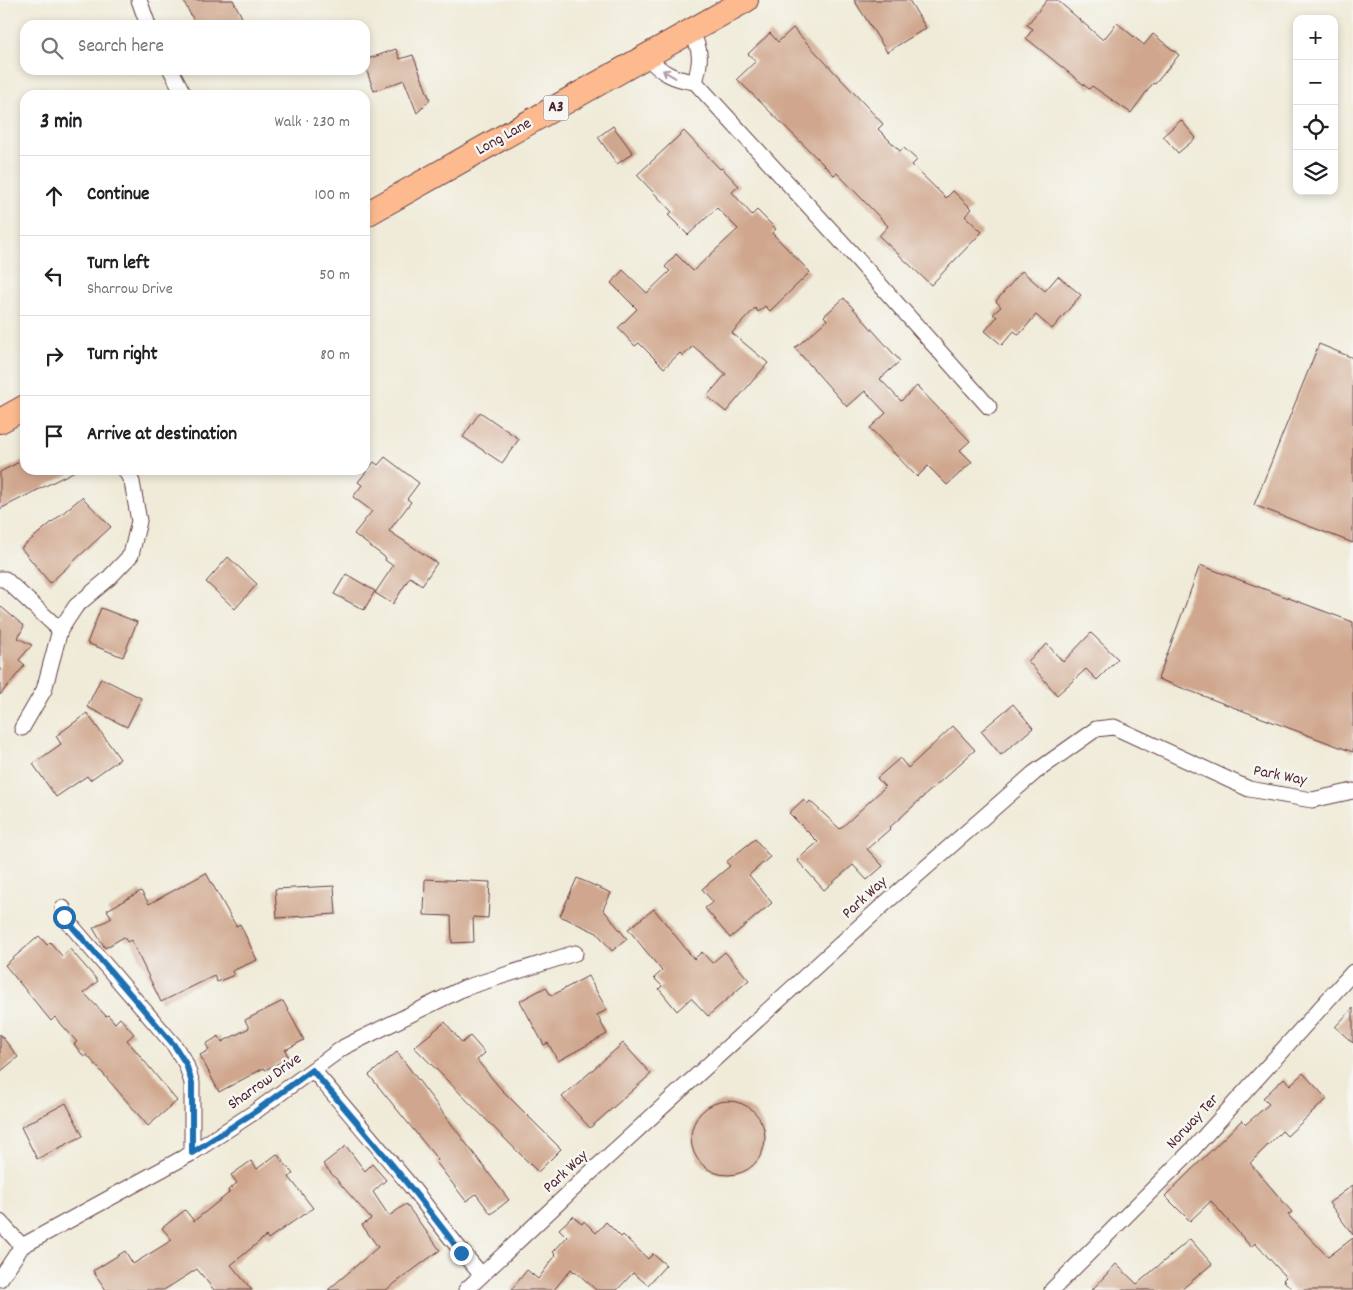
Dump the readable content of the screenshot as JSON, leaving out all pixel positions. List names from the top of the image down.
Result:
{
  "streets": {
    "main road": ["A3", "Long Lane"],
    "street": ["Park Way", "Sharrow Drive", "Norway Ter"]
  },
  "page": {
    "map_buttons": ["+", "−"],
    "search": "Search here",
    "heading": ["3 min", "Walk · 230 m"],
    "list": [
      ["Continue", "100 m"],
      ["Turn left", "Sharrow Drive", "50 m"],
      ["Turn right", "80 m"],
      "Arrive at destination"
    ]
  }
}
